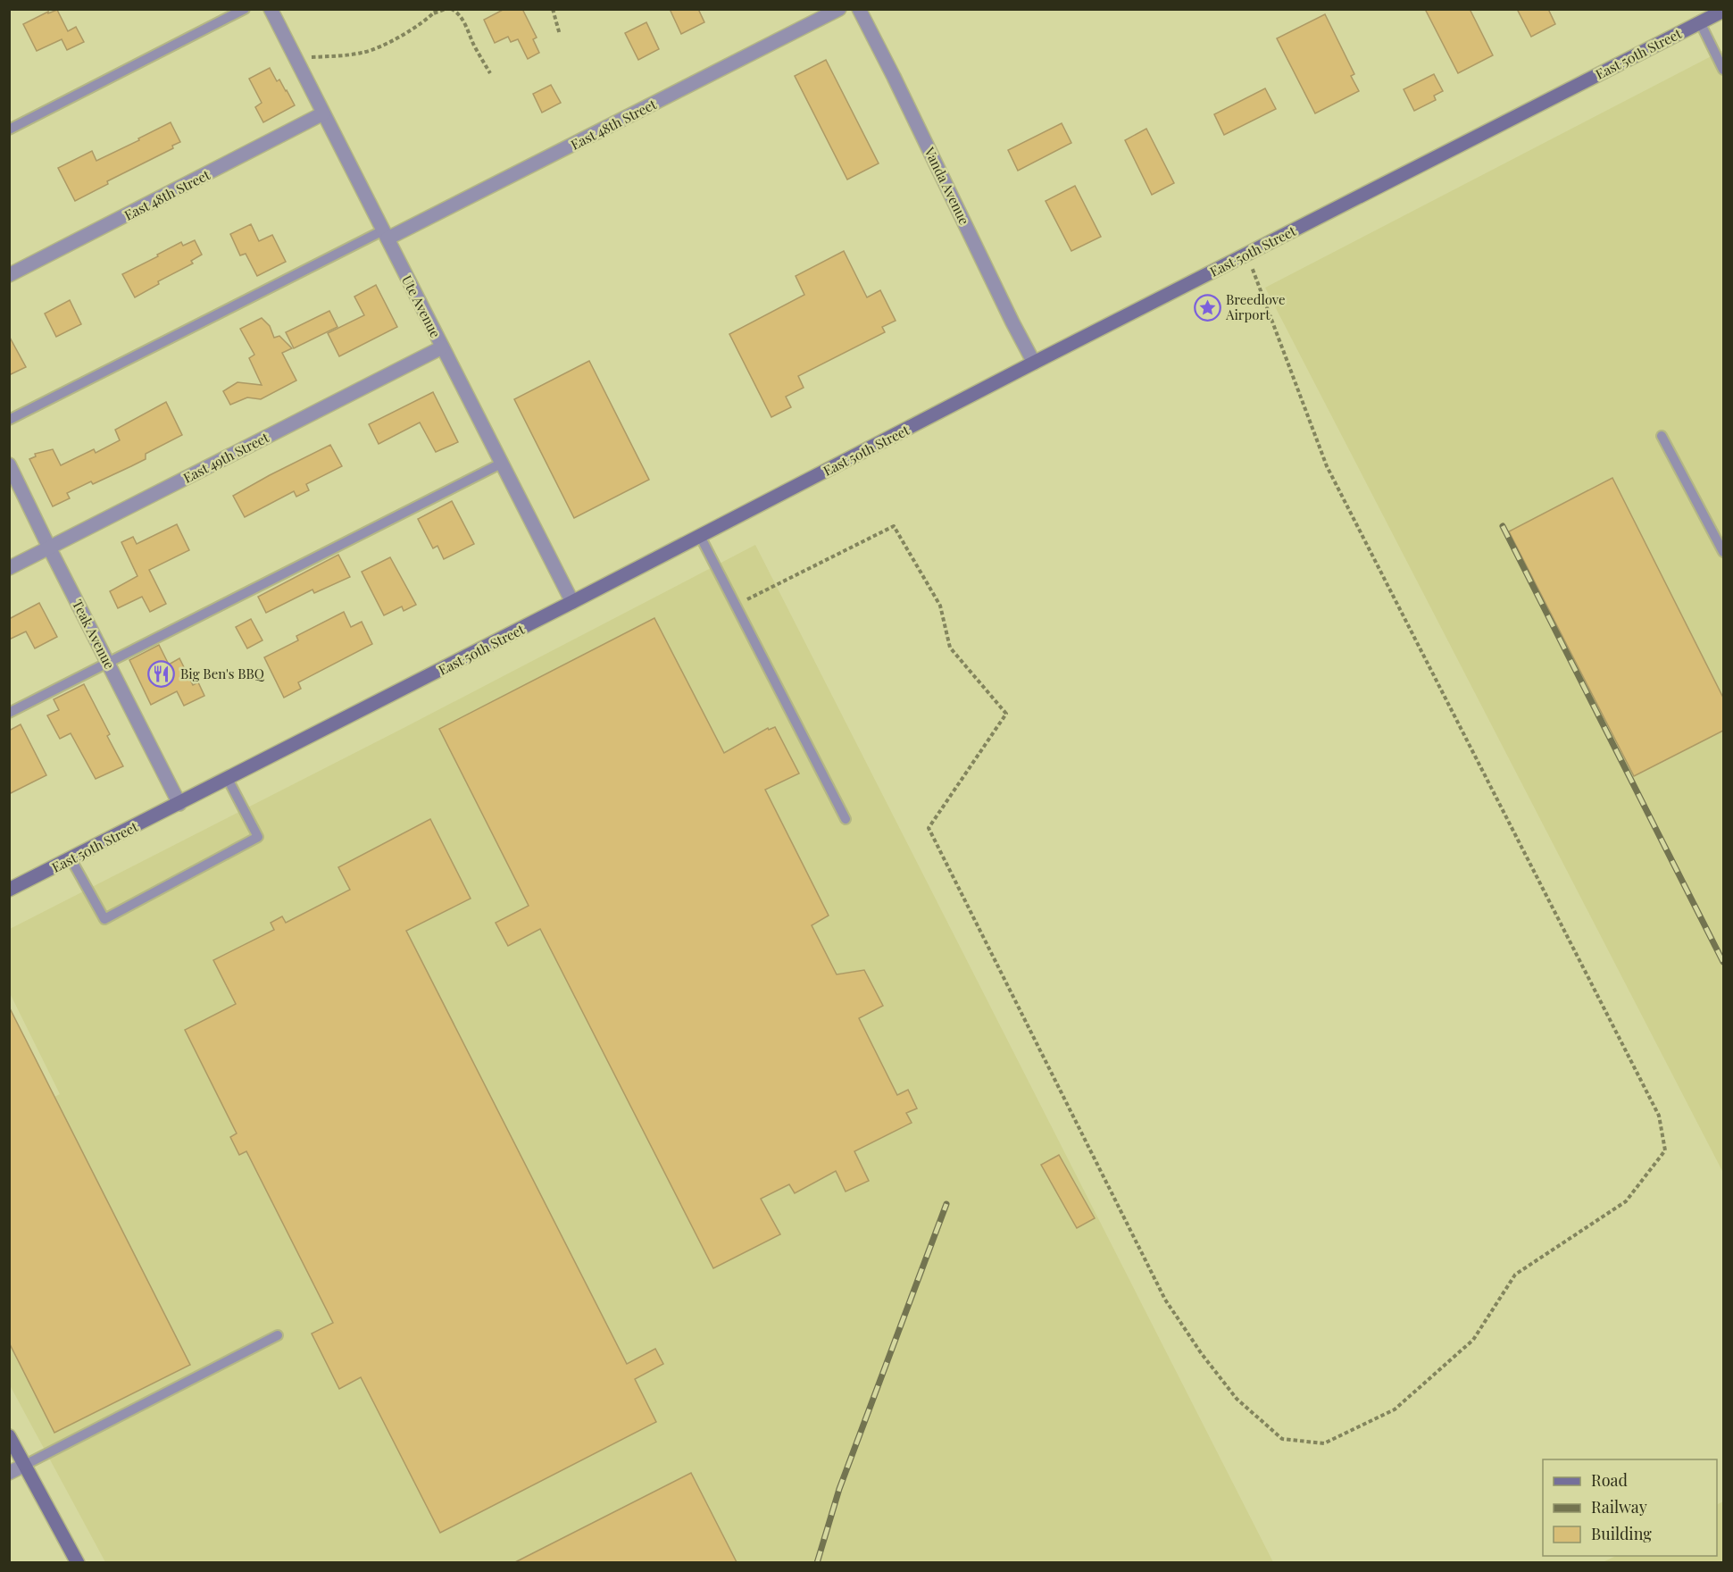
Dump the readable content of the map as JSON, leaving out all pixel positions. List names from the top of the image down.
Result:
{
  "streets": {
    "main road": ["East 50th Street"],
    "street": [
      "East 48th Street",
      "Vanda Avenue",
      "Ute Avenue",
      "East 49th Street",
      "Teak Avenue"
    ]
  },
  "crossings": [
    ["East 50th Street", "Vanda Avenue"],
    ["East 50th Street", "Ute Avenue"],
    ["East 50th Street", "Teak Avenue"],
    ["East 48th Street", "Ute Avenue"],
    ["Ute Avenue", "East 49th Street"],
    ["East 49th Street", "Teak Avenue"]
  ],
  "places": {
    "place": ["Breedlove Airport"],
    "restaurant": ["Big Ben's BBQ"]
  },
  "legend": ["Road", "Railway", "Building"]
}
